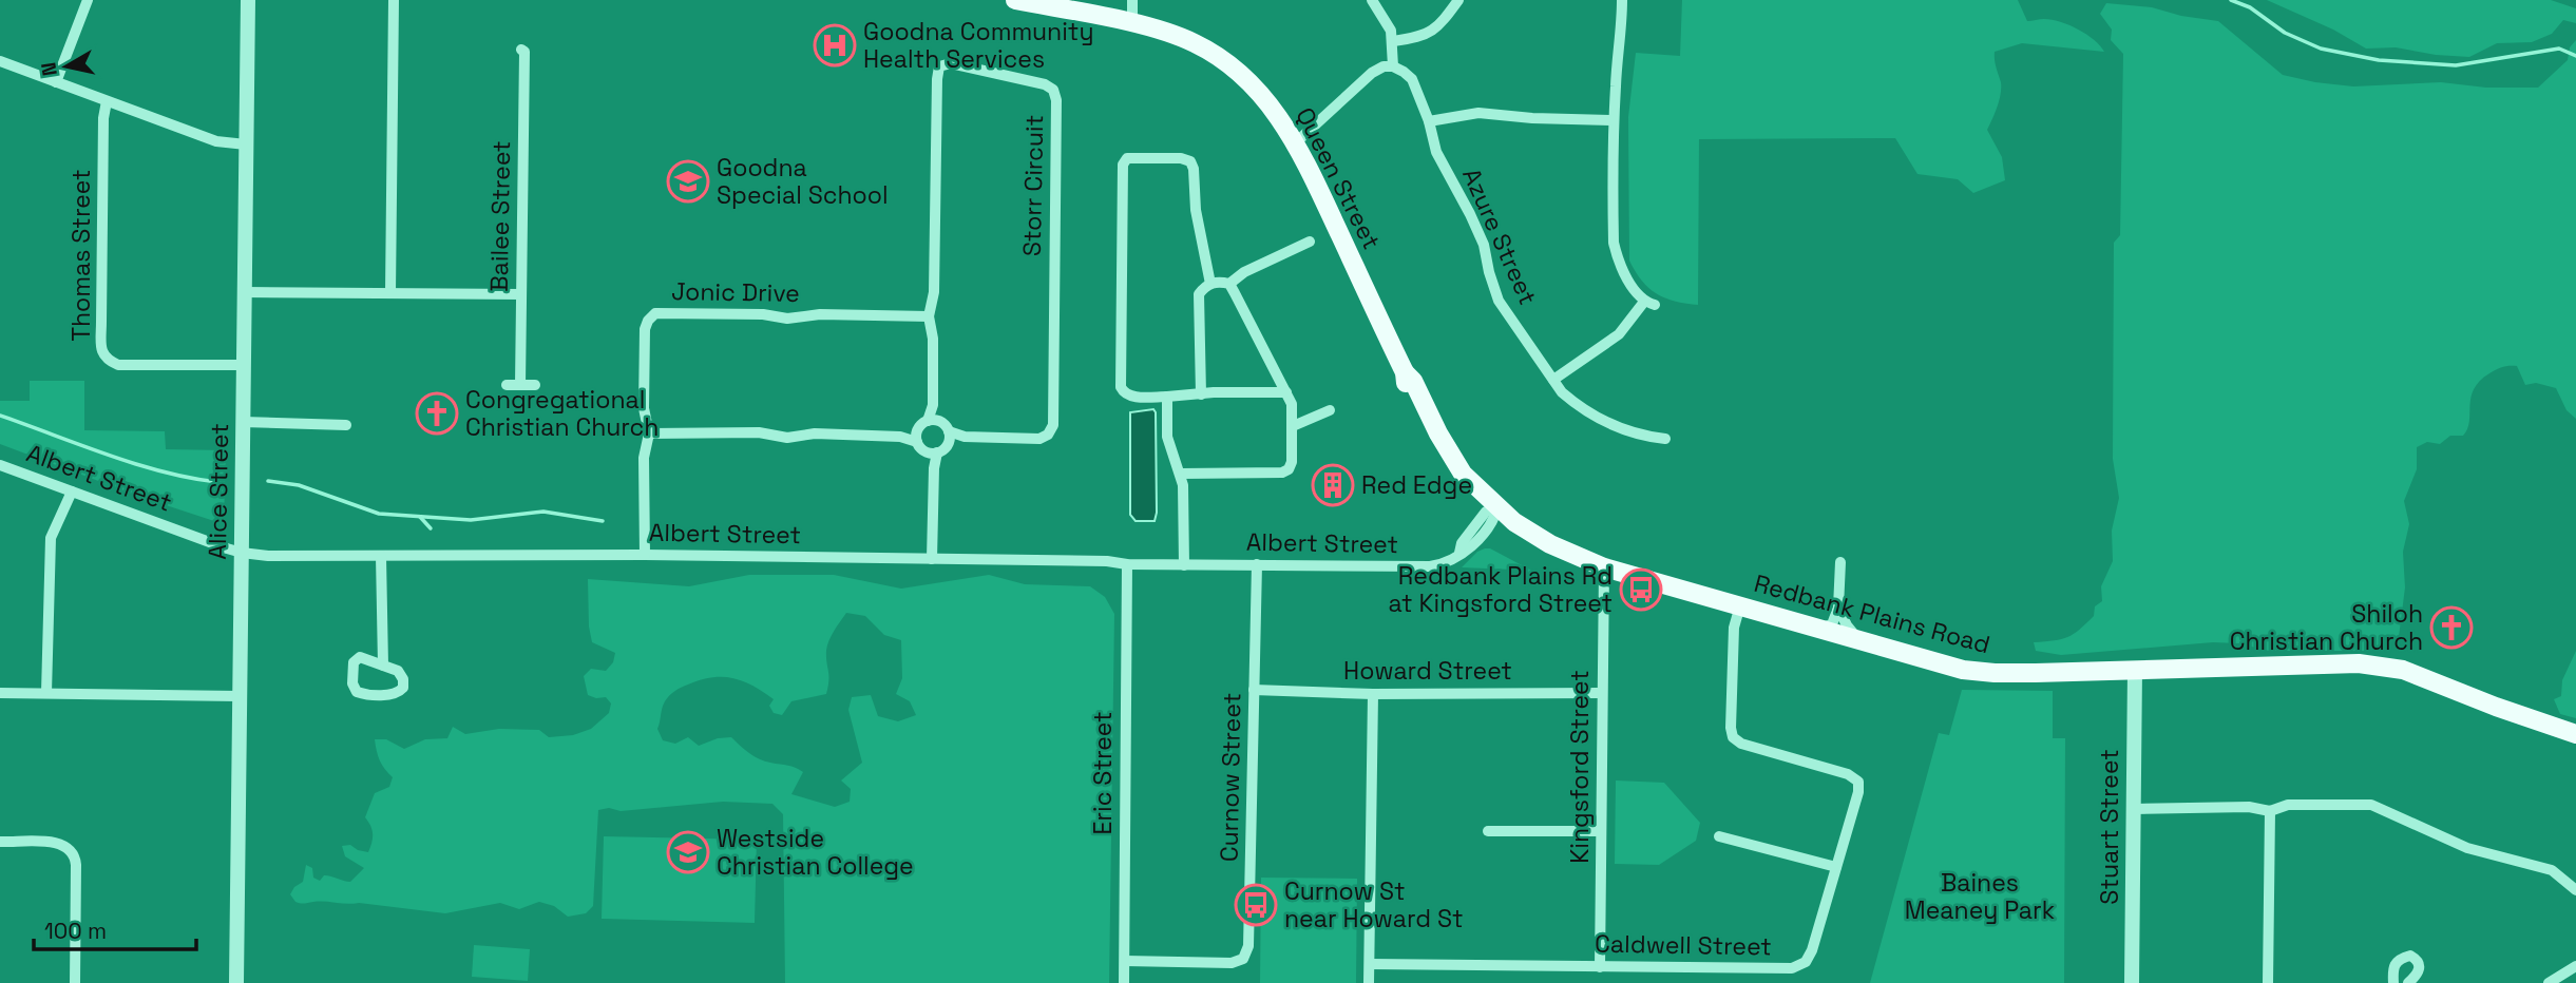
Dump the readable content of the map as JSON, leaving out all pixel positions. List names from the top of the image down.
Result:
{
  "streets": {
    "main road": ["Queen Street", "Redbank Plains Road"],
    "street": [
      "Storr Circuit",
      "Bailee Street",
      "Azure Street",
      "Thomas Street",
      "Jonic Drive",
      "Albert Street",
      "Alice Street",
      "Howard Street",
      "Kingsford Street",
      "Eric Street",
      "Curnow Street",
      "Stuart Street",
      "Caldwell Street"
    ]
  },
  "crossings": [
    ["Queen Street", "Albert Street"],
    ["Queen Street", "Redbank Plains Road"],
    ["Queen Street", "Kingsford Street"],
    ["Storr Circuit", "Jonic Drive"],
    ["Thomas Street", "Alice Street"],
    ["Jonic Drive", "Albert Street"],
    ["Albert Street", "Alice Street"],
    ["Albert Street", "Eric Street"],
    ["Albert Street", "Curnow Street"],
    ["Redbank Plains Road", "Stuart Street"],
    ["Redbank Plains Road", "Caldwell Street"],
    ["Howard Street", "Kingsford Street"],
    ["Howard Street", "Curnow Street"],
    ["Kingsford Street", "Caldwell Street"],
    ["Eric Street", "Curnow Street"]
  ],
  "parks": ["Baines Meaney Park"],
  "places": {
    "hospital": ["Goodna Community Health Services"],
    "school or university": ["Goodna Special School", "Westside Christian College"],
    "church": ["Congregational Christian Church", "Shiloh Christian Church"],
    "building": ["Red Edge"],
    "bus stop": ["Redbank Plains Rd at Kingsford Street", "Curnow St near Howard St"]
  },
  "scale_bar": "100 m",
  "north": "left"
}
